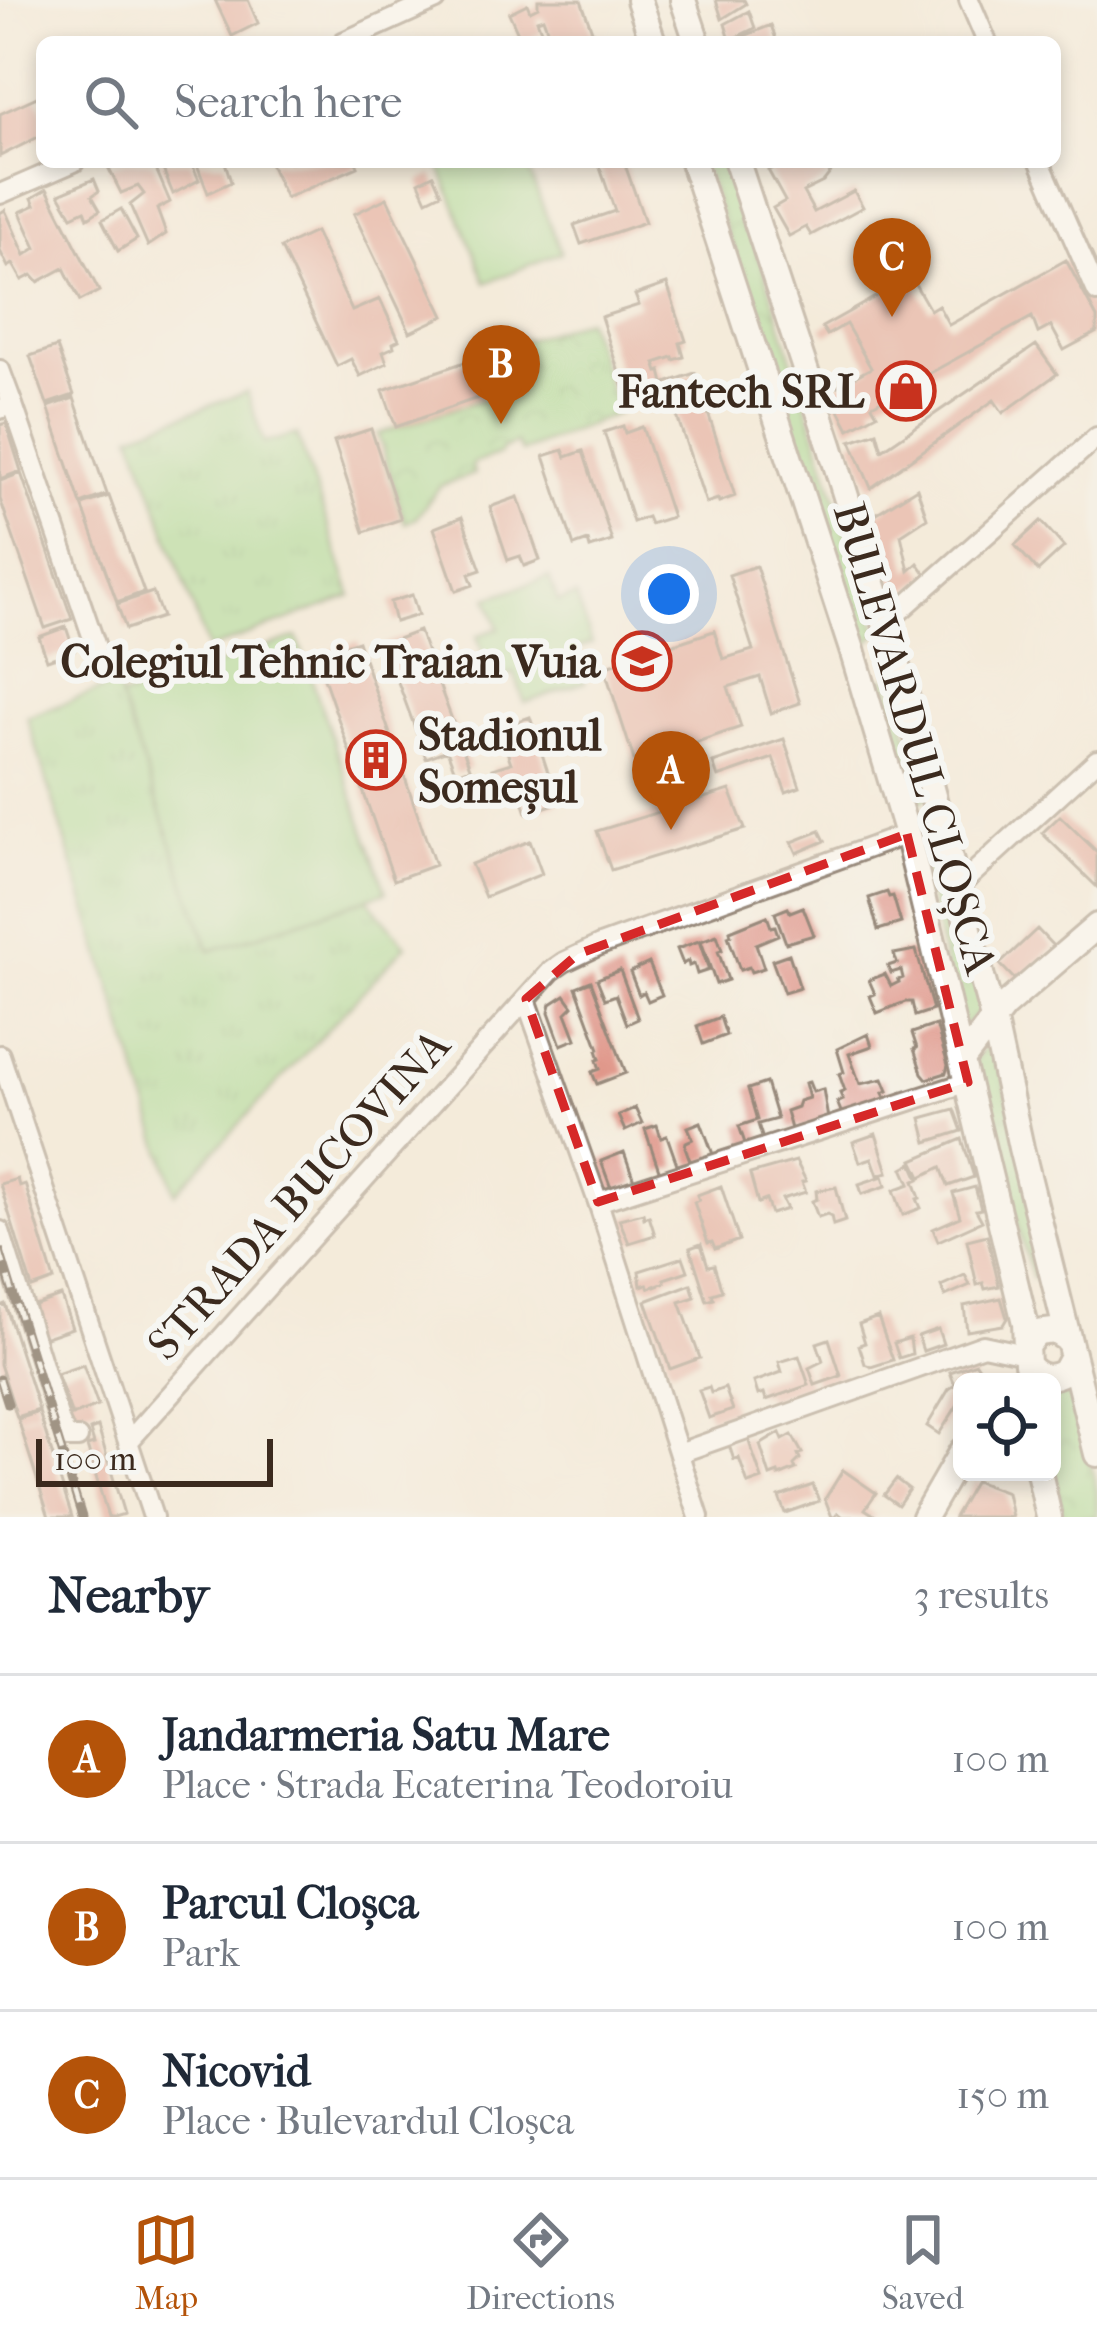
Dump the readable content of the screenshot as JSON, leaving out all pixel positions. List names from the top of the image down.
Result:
{
  "streets": {
    "main road": ["BULEVARDUL CLOȘCA"],
    "street": ["STRADA BUCOVINA"]
  },
  "crossings": [
    ["BULEVARDUL CLOȘCA", "STRADA BUCOVINA"]
  ],
  "places": {
    "shop": ["Fantech SRL"],
    "school or university": ["Colegiul Tehnic Traian Vuia"],
    "building": ["Stadionul Someșul"]
  },
  "scale_bar": "100 m",
  "page": {
    "search": "Search here",
    "pins": ["C", "B", "A"],
    "scale": "100 m",
    "heading": ["Nearby", "3 results"],
    "list": [
      {
        "mark": "A",
        "name": "Jandarmeria Satu Mare",
        "note": "Place · Strada Ecaterina Teodoroiu",
        "value": "100 m"
      },
      {
        "mark": "B",
        "name": "Parcul Cloșca",
        "note": "Park",
        "value": "100 m"
      },
      {
        "mark": "C",
        "name": "Nicovid",
        "note": "Place · Bulevardul Cloșca",
        "value": "150 m"
      }
    ],
    "nav": ["Map", "Directions", "Saved"]
  }
}
